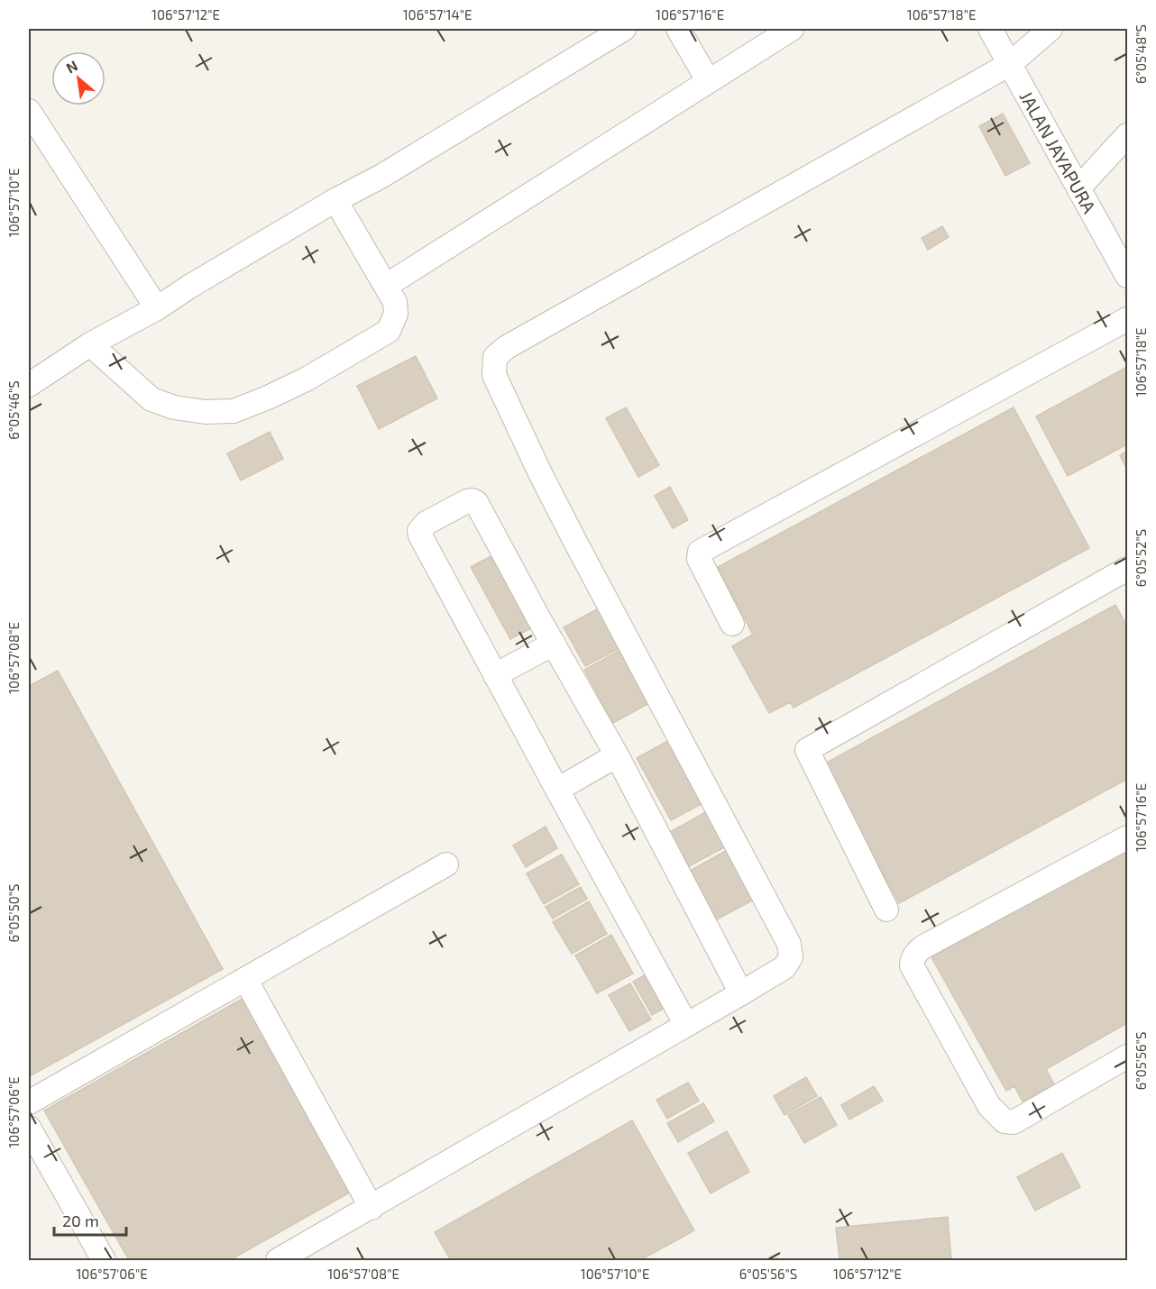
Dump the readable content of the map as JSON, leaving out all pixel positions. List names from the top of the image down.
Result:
{
  "streets": {
    "lane": ["JALAN JAYAPURA"]
  },
  "scale_bar": "20 m",
  "north": "top left",
  "coordinates": [
    "106°57'12\"E",
    "106°57'14\"E",
    "106°57'16\"E",
    "106°57'18\"E",
    "6°05'48\"S",
    "106°57'10\"E",
    "6°05'46\"S",
    "6°05'52\"S",
    "106°57'08\"E",
    "6°05'50\"S",
    "6°05'56\"S",
    "106°57'06\"E"
  ]
}
